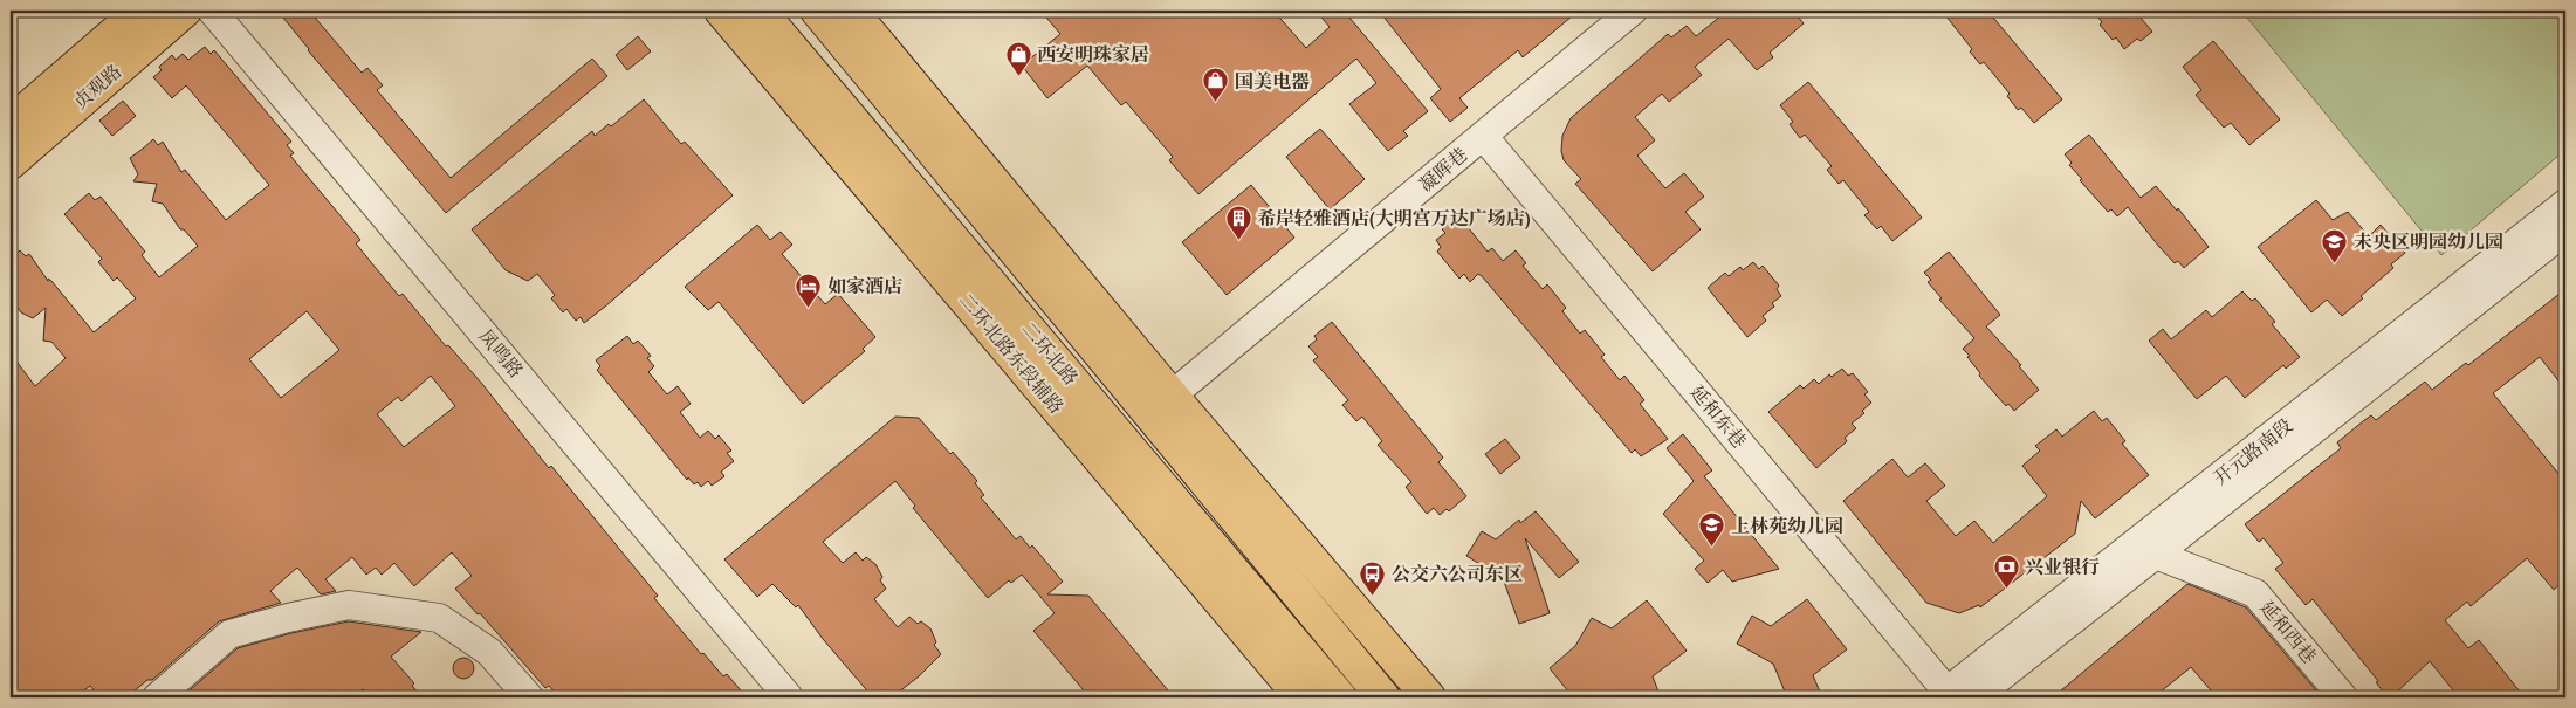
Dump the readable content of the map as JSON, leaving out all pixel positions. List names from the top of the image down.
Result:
{
  "streets": {
    "main road": ["贞观路", "二环北路东段辅路", "二环北路"],
    "street": [
      "凝晖巷",
      "凤鸣路",
      "延和东巷",
      "开元路南段",
      "延和西巷"
    ]
  },
  "crossings": [
    ["凝晖巷", "延和东巷"],
    ["延和东巷", "开元路南段"],
    ["开元路南段", "延和西巷"]
  ],
  "places": {
    "shop": ["西安明珠家居", "国美电器"],
    "building": ["希岸轻雅酒店(大明宫万达广场店)"],
    "school or university": ["未央区明园幼儿园", "上林苑幼儿园"],
    "hotel": ["如家酒店"],
    "bank": ["兴业银行"],
    "bus stop": ["公交六公司东区"]
  }
}
